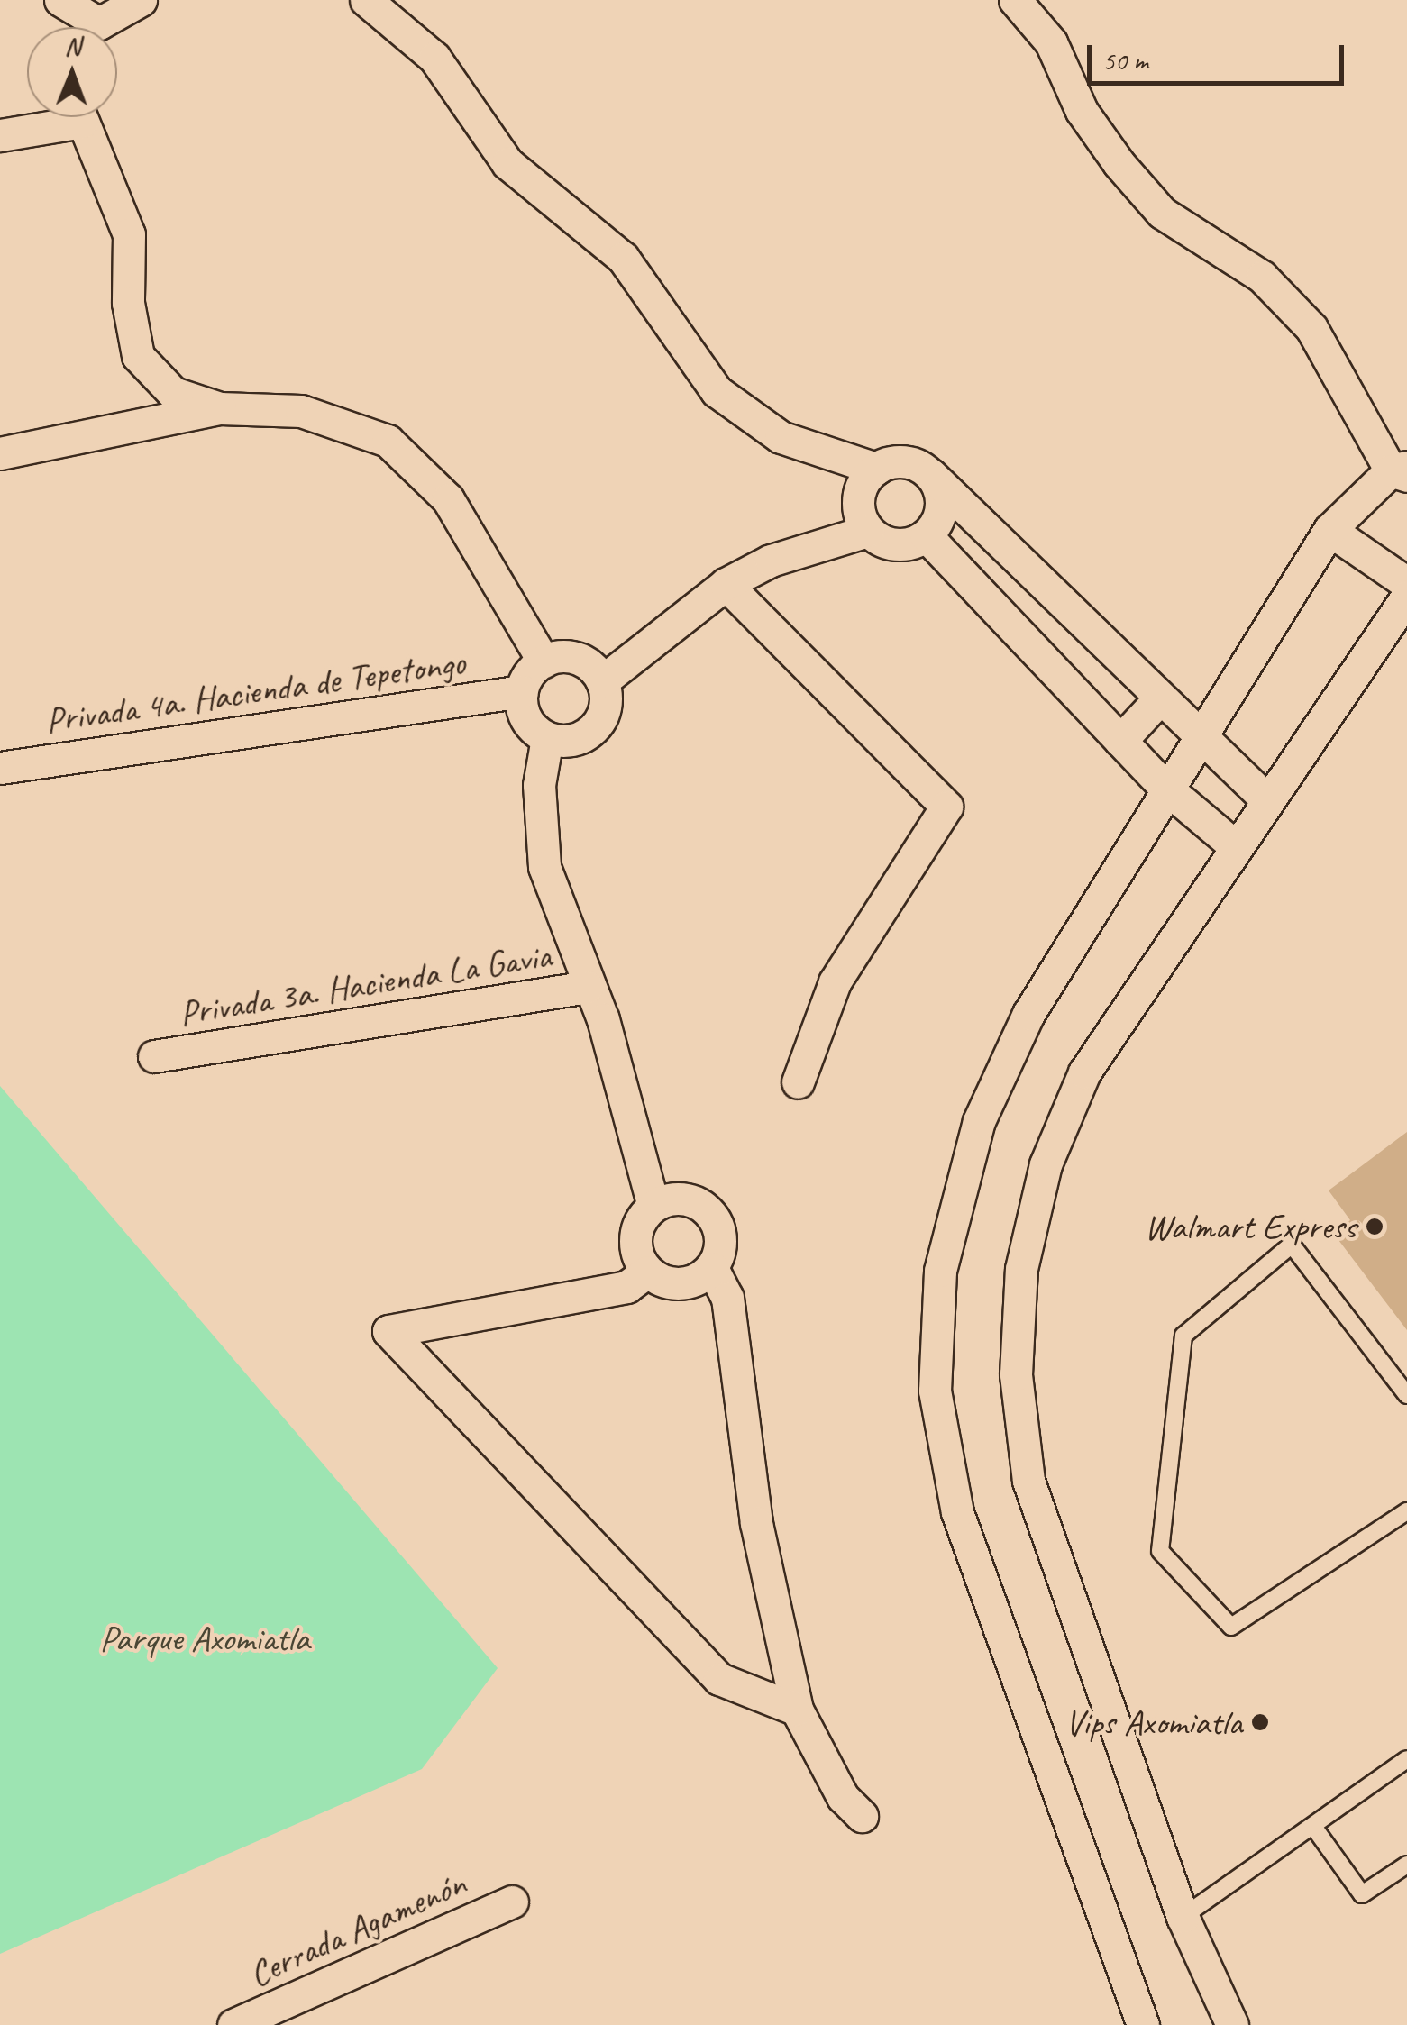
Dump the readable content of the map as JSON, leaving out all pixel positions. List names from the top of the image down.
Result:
{
  "streets": {
    "street": ["Privada 4a. Hacienda de Tepetongo", "Privada 3a. Hacienda La Gavia", "Cerrada Agamenón"]
  },
  "parks": ["Parque Axomiatla"],
  "places": ["Walmart Express", "Vips Axomiatla"],
  "scale_bar": "50 m",
  "north": "top"
}
